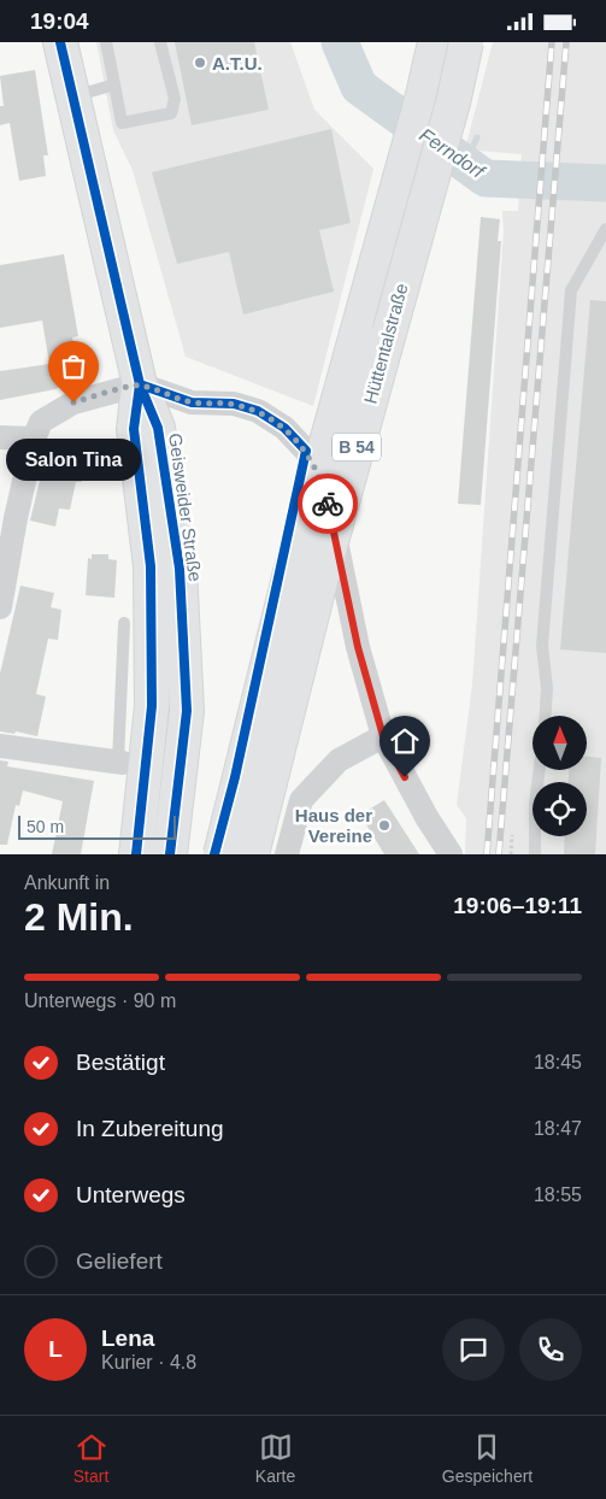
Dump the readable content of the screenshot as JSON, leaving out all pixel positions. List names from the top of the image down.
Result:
{
  "streets": {
    "main road": ["Hüttentalstraße", "B 54", "Geisweider Straße"]
  },
  "water": ["Ferndorf"],
  "places": ["A.T.U.", "Salon Tina", "Haus der Vereine"],
  "scale_bar": "50 m",
  "north": "top",
  "page": {
    "status": "19:04",
    "bubble": "Salon Tina",
    "scale": "50 m",
    "heading": ["2 Min.", "Ankunft in", "19:06–19:11"],
    "panel": ["Lena", "Kurier · 4.8"],
    "bar": "Unterwegs · 90 m",
    "list": [
      ["Bestätigt", "18:45"],
      ["In Zubereitung", "18:47"],
      ["Unterwegs", "18:55"],
      "Geliefert"
    ],
    "round": "L",
    "tabs": ["Start", "Karte", "Gespeichert"]
  }
}
